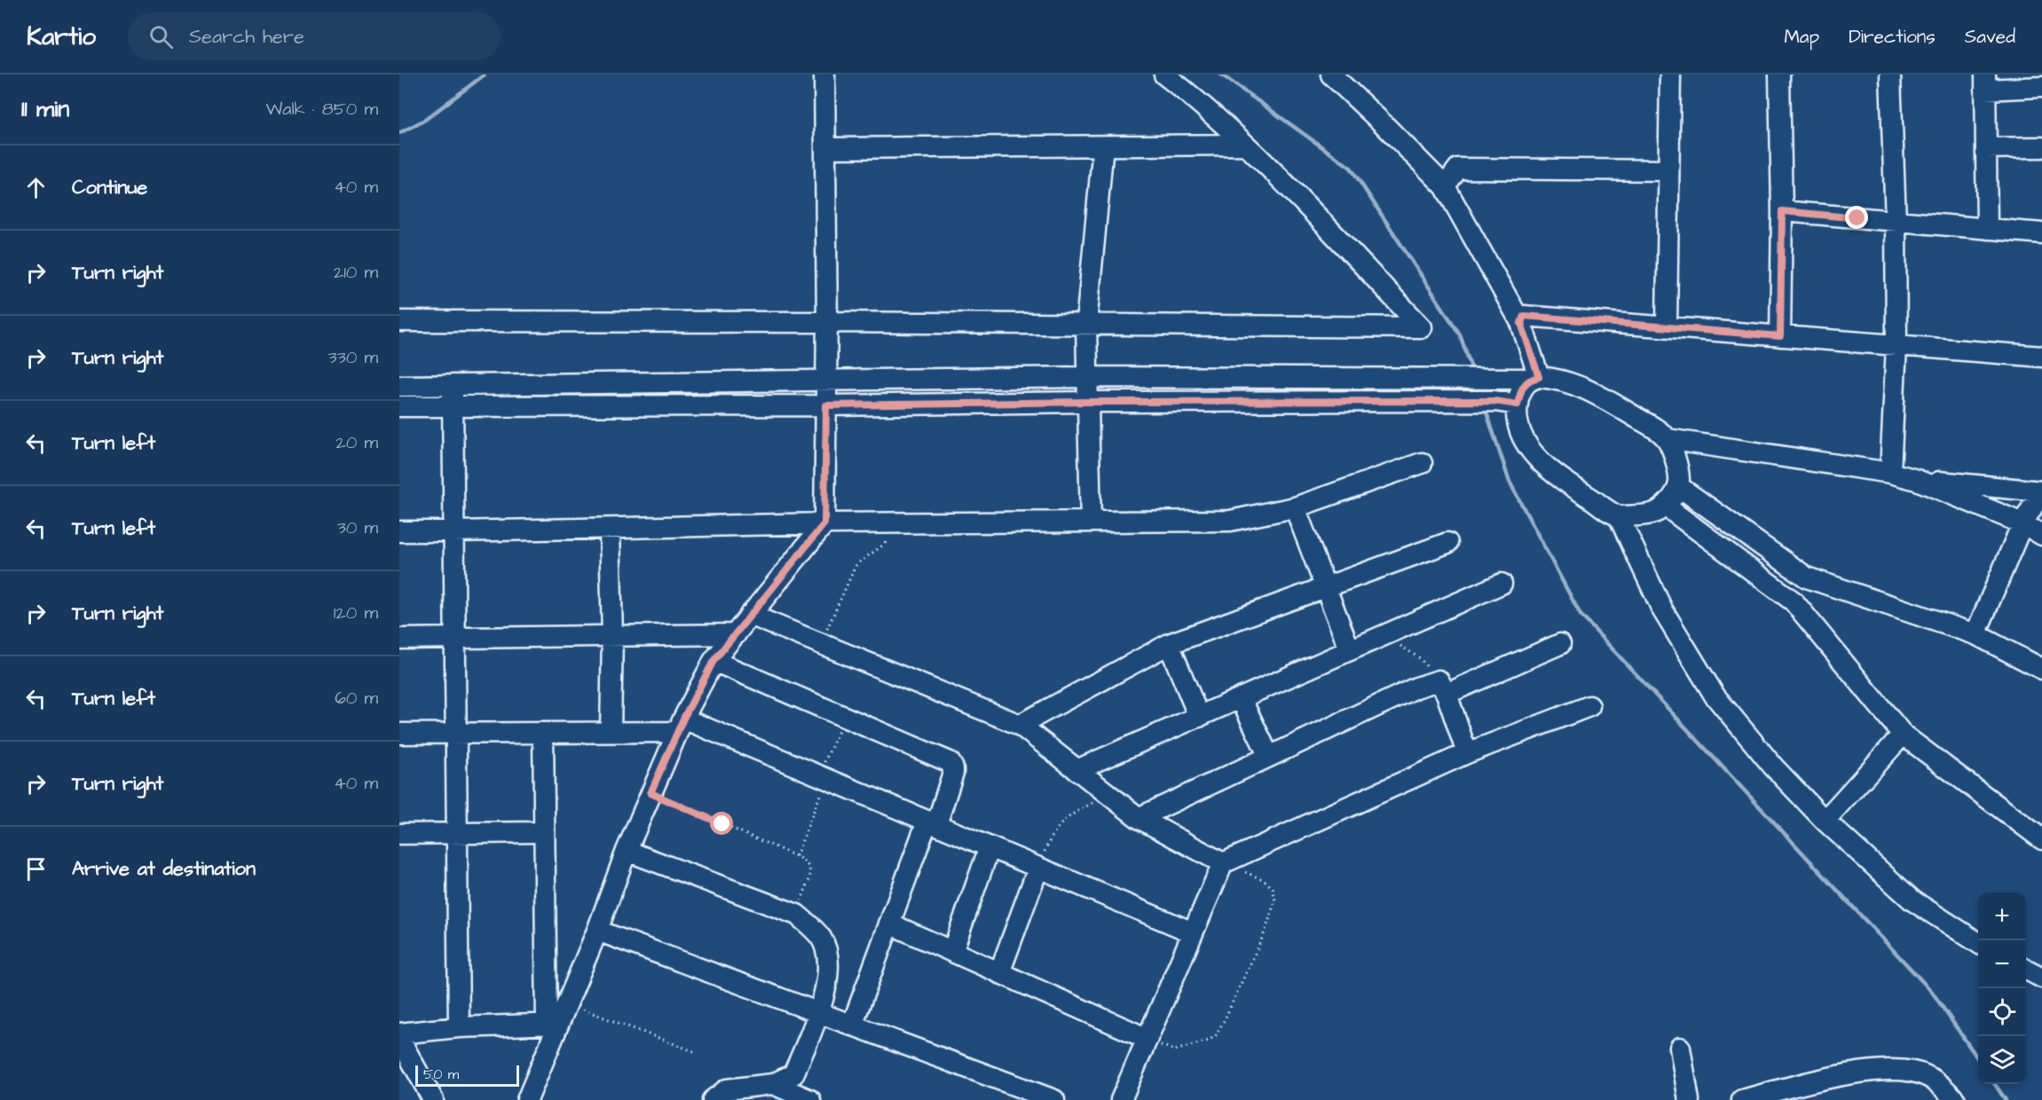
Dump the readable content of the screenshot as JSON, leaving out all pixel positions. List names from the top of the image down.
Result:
{
  "scale_bar": "50 m",
  "page": {
    "header": "Kartio",
    "search": "Search here",
    "nav": ["Map", "Directions", "Saved"],
    "heading": ["11 min", "Walk · 850 m"],
    "list": [
      ["Continue", "40 m"],
      ["Turn right", "210 m"],
      ["Turn right", "330 m"],
      ["Turn left", "20 m"],
      ["Turn left", "30 m"],
      ["Turn right", "120 m"],
      ["Turn left", "60 m"],
      ["Turn right", "40 m"],
      "Arrive at destination"
    ],
    "map_buttons": ["+", "−"],
    "scale": "50 m"
  }
}
